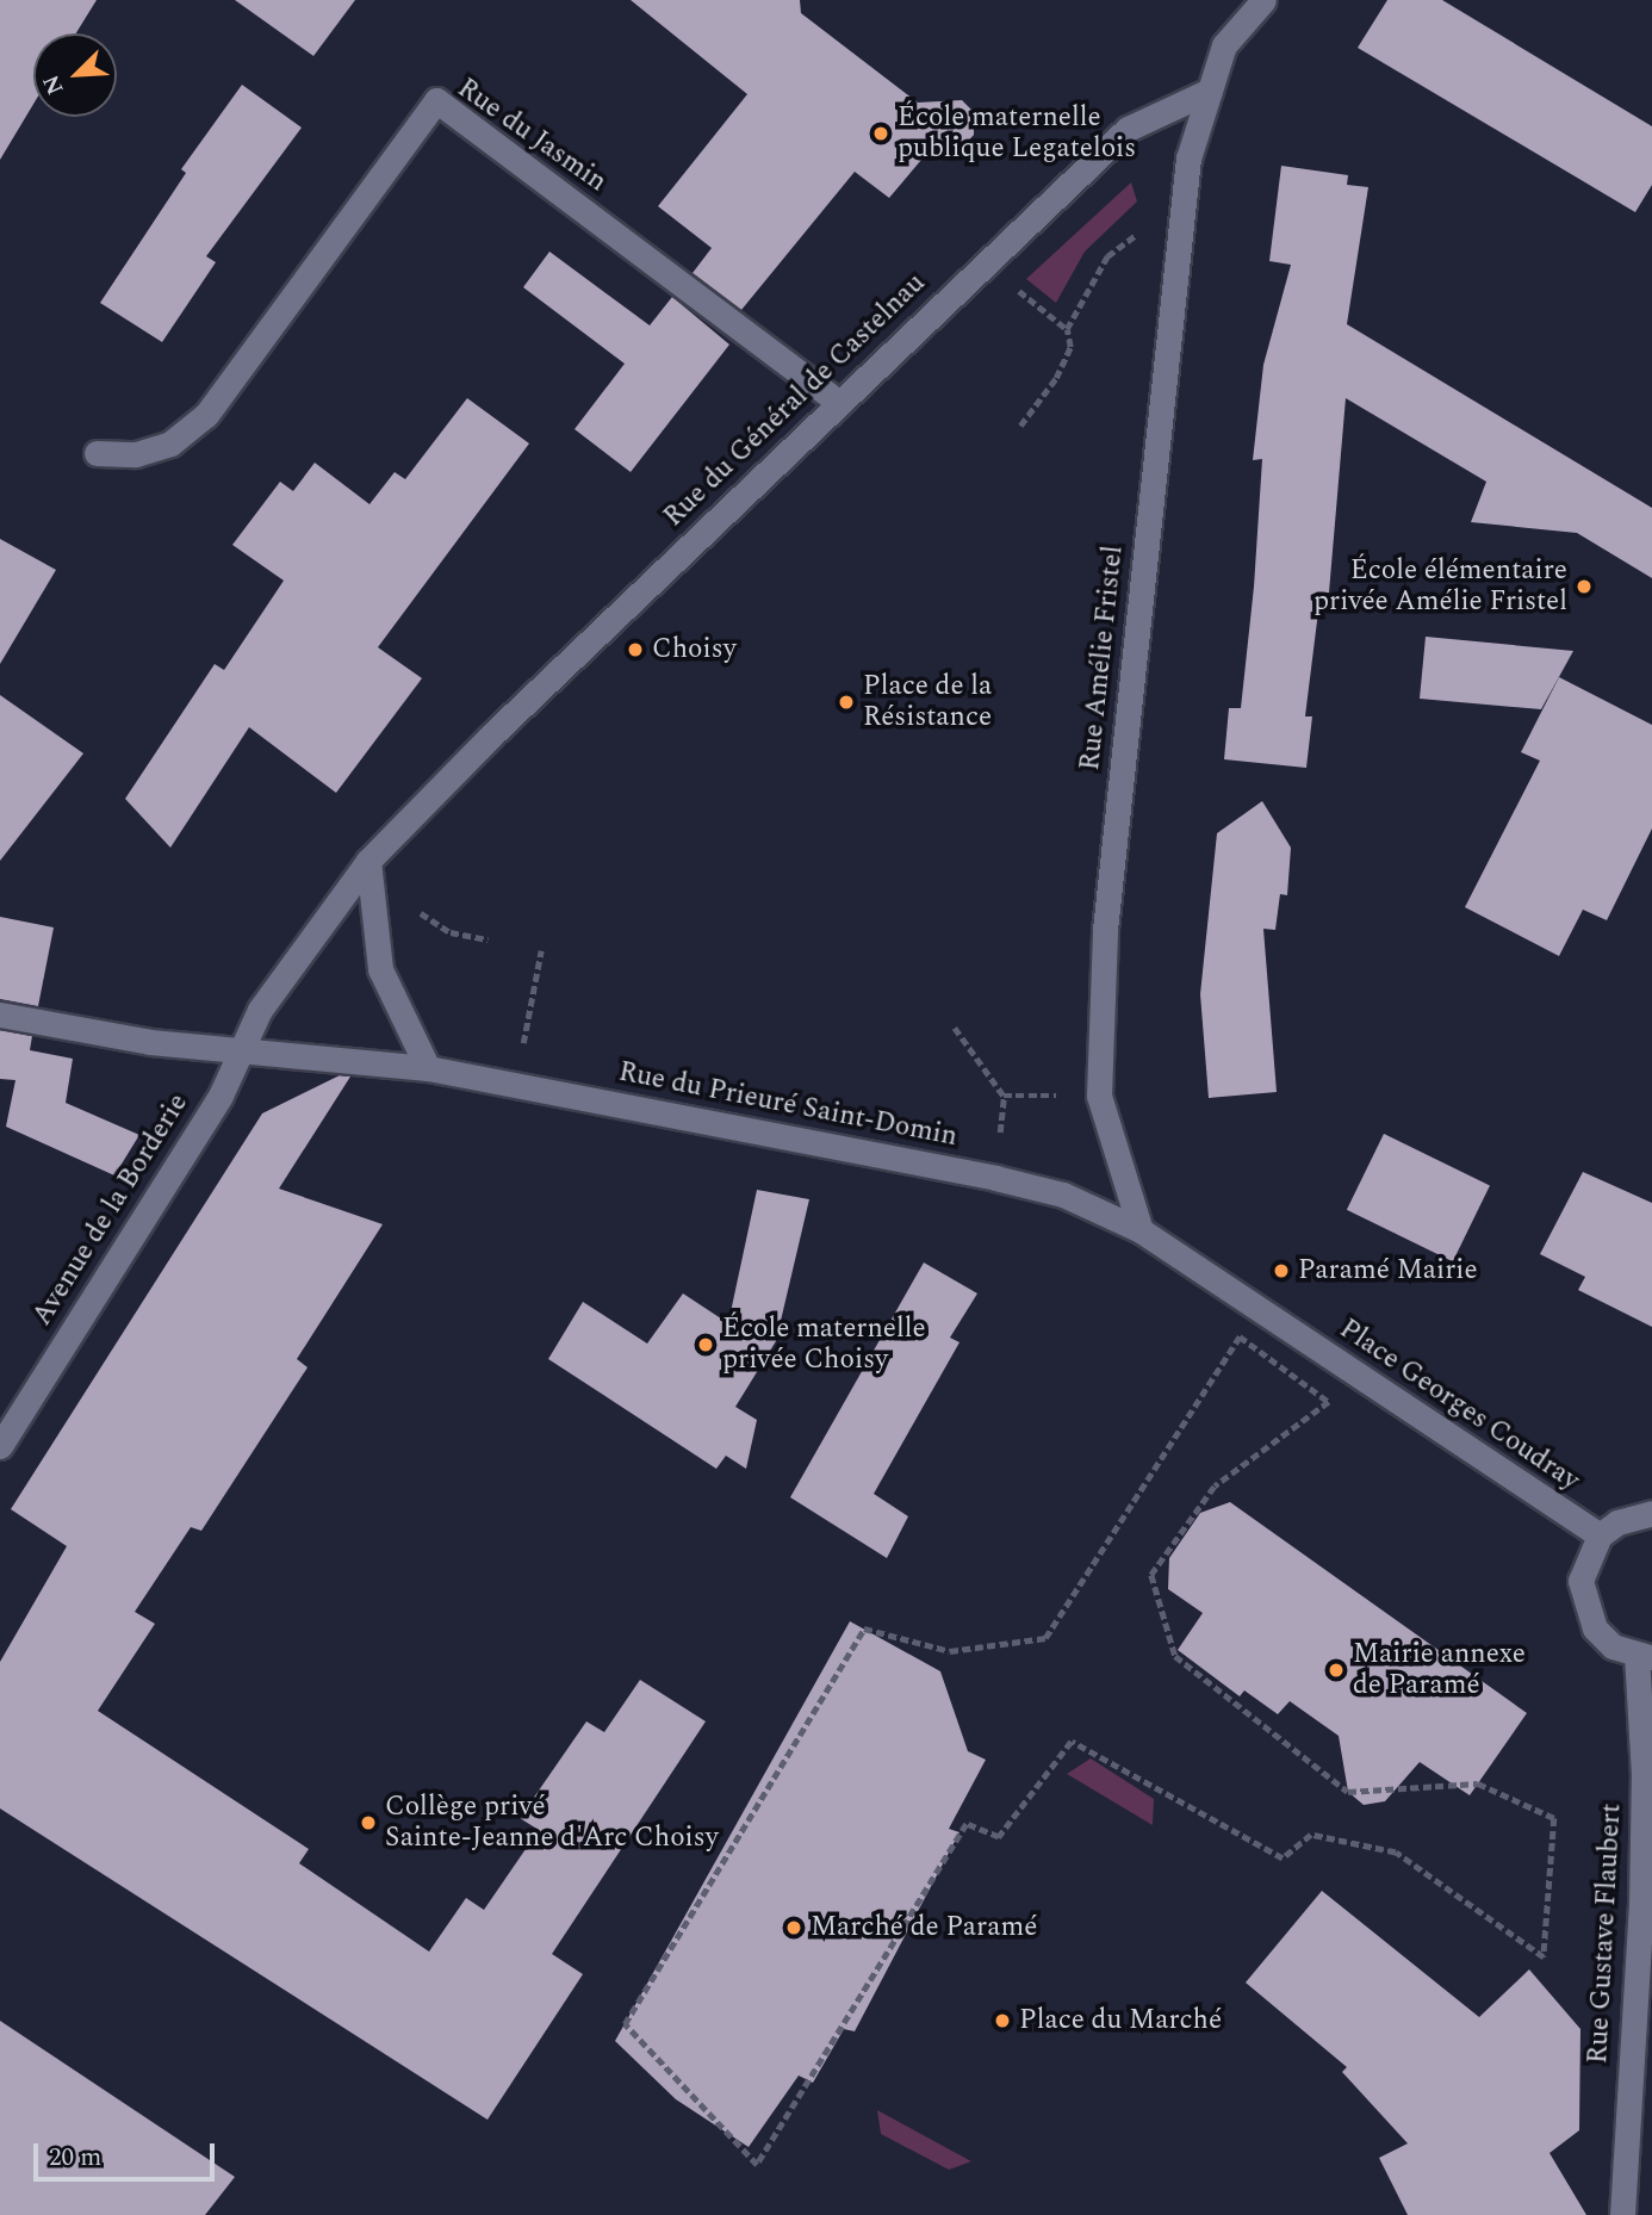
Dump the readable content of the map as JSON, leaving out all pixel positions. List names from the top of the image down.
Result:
{
  "streets": {
    "street": [
      "Rue du Jasmin",
      "Rue du Général de Castelnau",
      "Rue Amélie Fristel",
      "Rue du Prieuré Saint-Domin",
      "Avenue de la Borderie",
      "Place Georges Coudray",
      "Rue Gustave Flaubert"
    ]
  },
  "crossings": [
    ["Rue du Jasmin", "Rue du Général de Castelnau"],
    ["Rue du Général de Castelnau", "Rue Amélie Fristel"],
    ["Rue du Général de Castelnau", "Rue du Prieuré Saint-Domin"],
    ["Rue du Général de Castelnau", "Avenue de la Borderie"],
    ["Rue Amélie Fristel", "Rue du Prieuré Saint-Domin"],
    ["Rue du Prieuré Saint-Domin", "Avenue de la Borderie"],
    ["Rue du Prieuré Saint-Domin", "Place Georges Coudray"]
  ],
  "places": [
    "École maternelle publique Legatelois",
    "École élémentaire privée Amélie Fristel",
    "Choisy",
    "Place de la Résistance",
    "Paramé Mairie",
    "École maternelle privée Choisy",
    "Mairie annexe de Paramé",
    "Collège privé Sainte-Jeanne d'Arc Choisy",
    "Marché de Paramé",
    "Place du Marché"
  ],
  "scale_bar": "20 m",
  "north": "bottom left"
}
